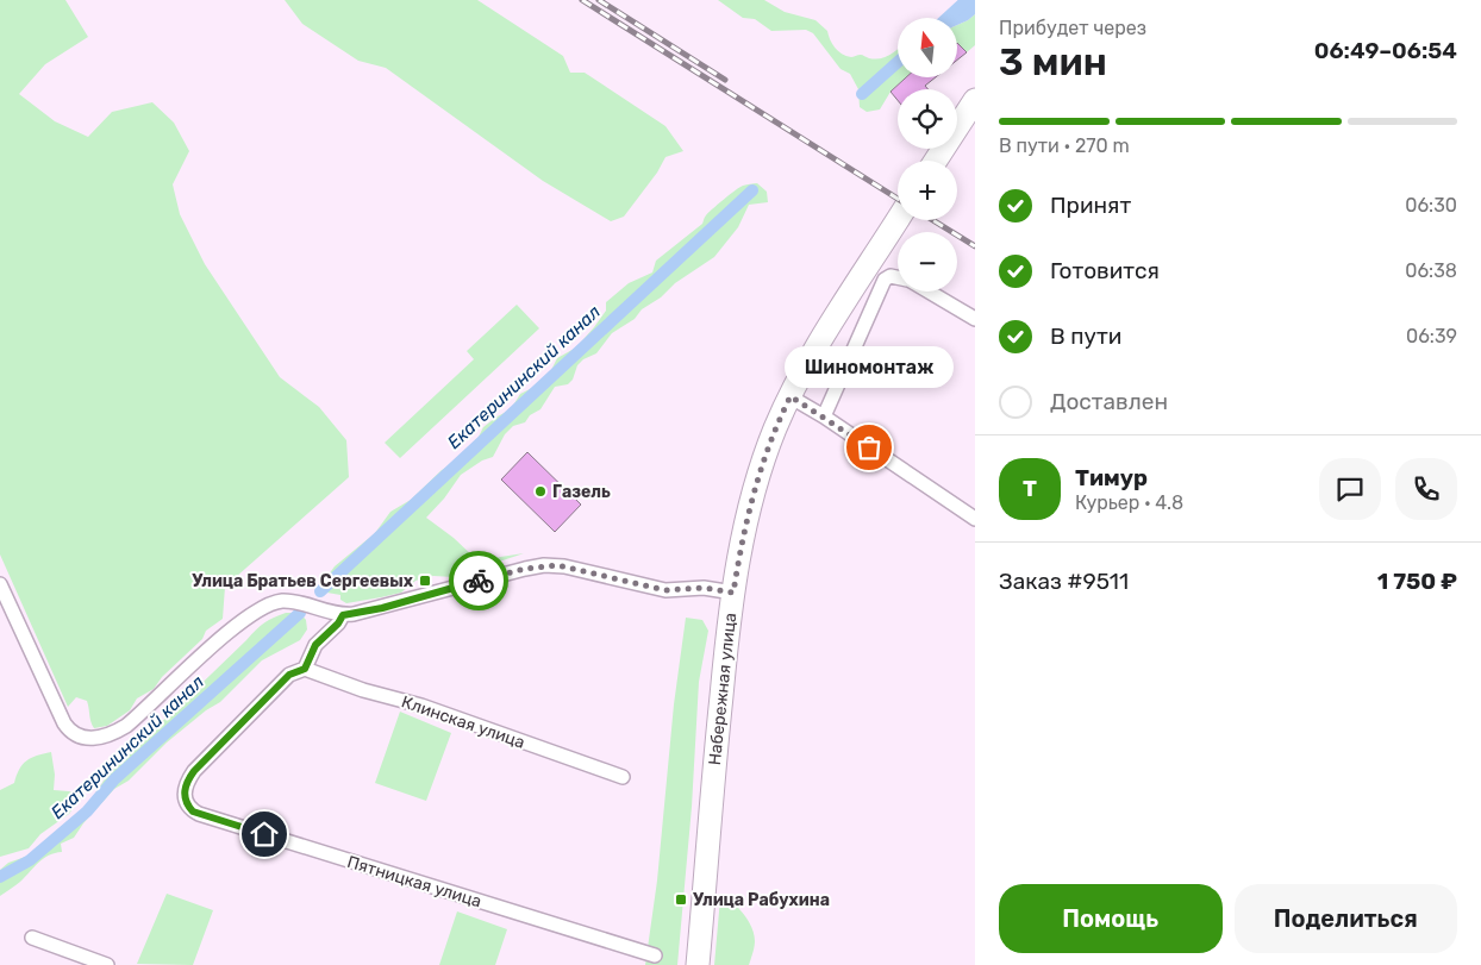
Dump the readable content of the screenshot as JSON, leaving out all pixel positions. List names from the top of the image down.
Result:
{
  "streets": {
    "main road": ["Набережная улица"],
    "street": ["Клинская улица", "Пятницкая улица"]
  },
  "crossings": [
    ["Клинская улица", "Пятницкая улица"]
  ],
  "water": ["Екатерининский канал"],
  "places": {
    "other": ["Шиномонтаж", "Газель"],
    "transit": ["Улица Братьев Сергеевых", "Улица Рабухина"]
  },
  "north": "top",
  "page": {
    "heading": ["3 мин", "Прибудет через", "06:49–06:54"],
    "panel": [
      "Тимур",
      "Курьер · 4.8",
      "Заказ #9511",
      "1 750 ₽"
    ],
    "map_buttons": ["+", "−"],
    "bar": "В пути · 270 m",
    "list": [
      ["Принят", "06:30"],
      ["Готовится", "06:38"],
      ["В пути", "06:39"],
      "Доставлен"
    ],
    "bubble": "Шиномонтаж",
    "round": "Т",
    "buttons": ["Помощь", "Поделиться"]
  }
}
